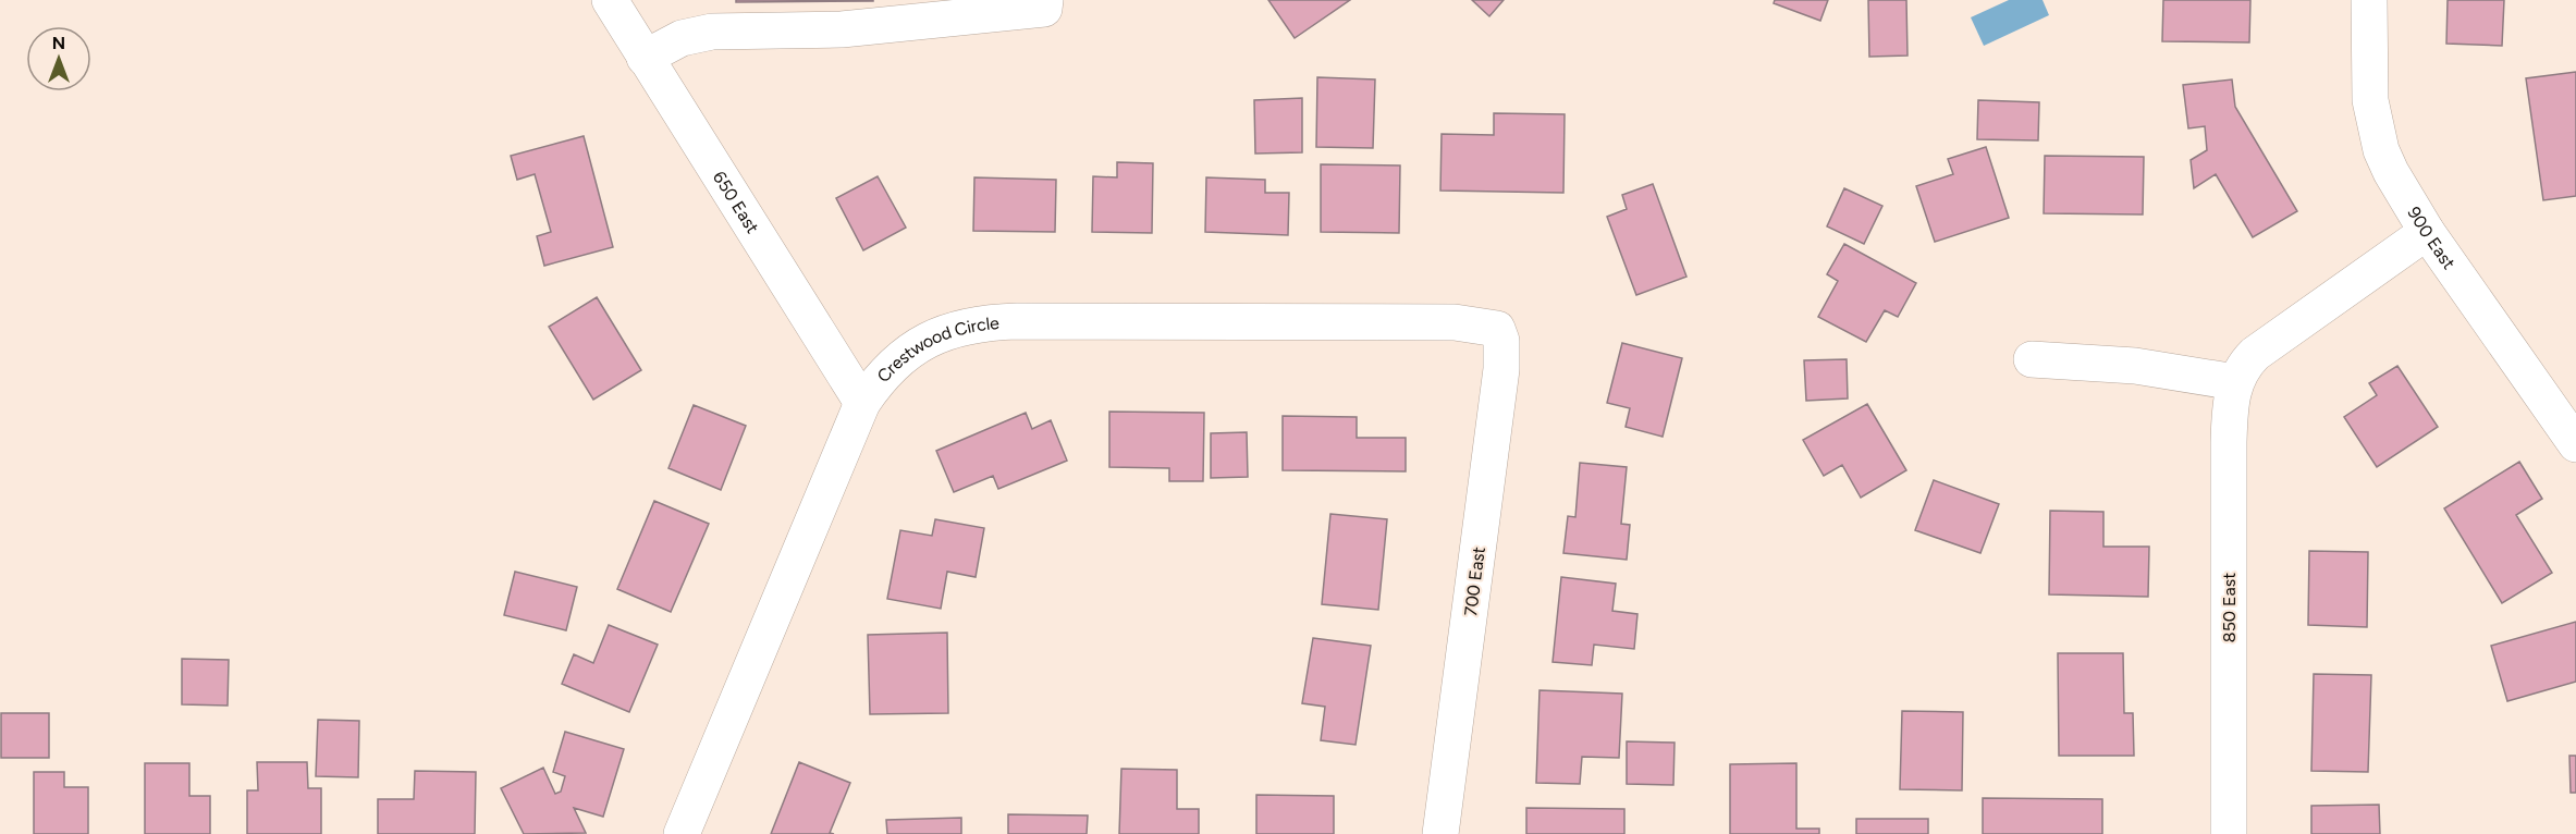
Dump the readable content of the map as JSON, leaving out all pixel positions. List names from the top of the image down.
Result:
{
  "streets": {
    "street": [
      "650 East",
      "900 East",
      "Crestwood Circle",
      "700 East",
      "850 East"
    ]
  },
  "crossings": [
    ["650 East", "Crestwood Circle"],
    ["900 East", "850 East"],
    ["Crestwood Circle", "700 East"]
  ],
  "north": "top"
}
